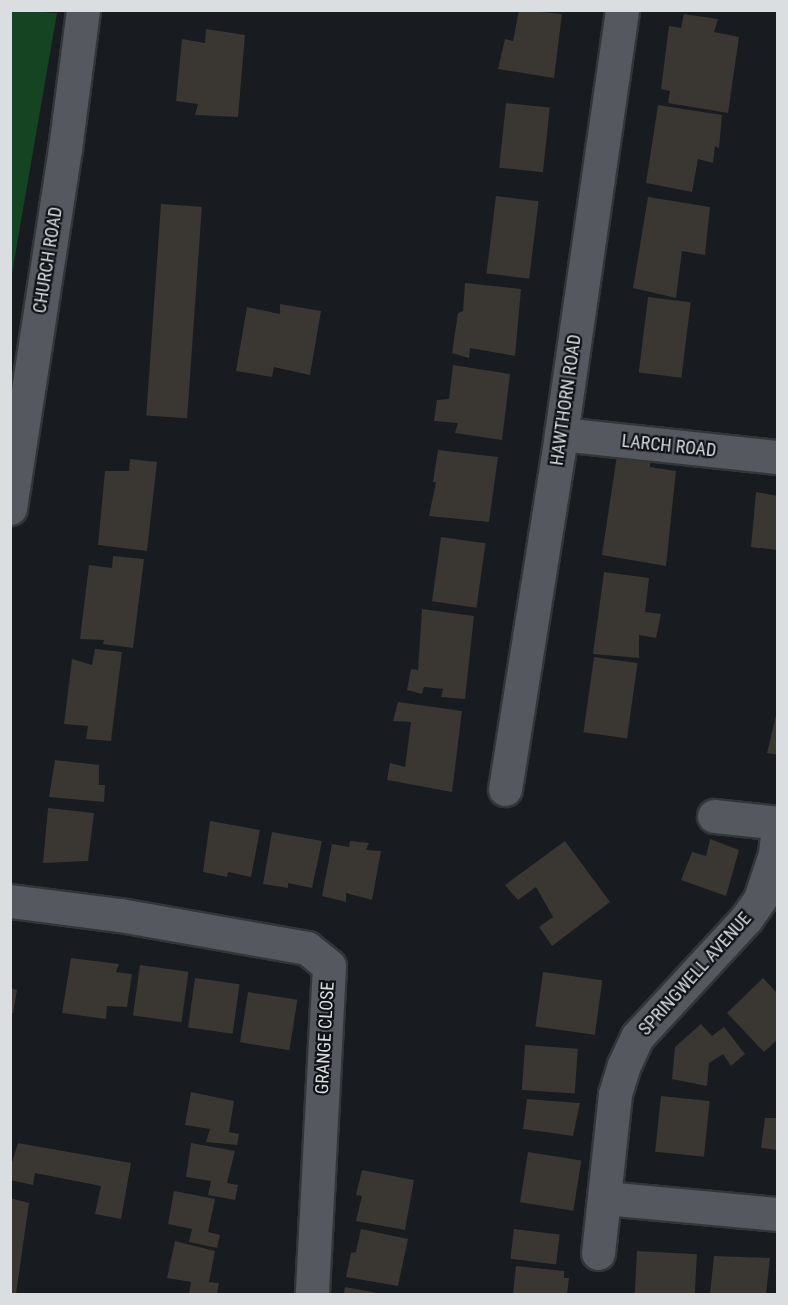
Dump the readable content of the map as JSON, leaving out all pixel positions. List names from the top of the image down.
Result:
{
  "streets": {
    "street": [
      "CHURCH ROAD",
      "HAWTHORN ROAD",
      "LARCH ROAD",
      "SPRINGWELL AVENUE",
      "GRANGE CLOSE"
    ]
  },
  "crossings": [
    ["HAWTHORN ROAD", "LARCH ROAD"]
  ]
}
